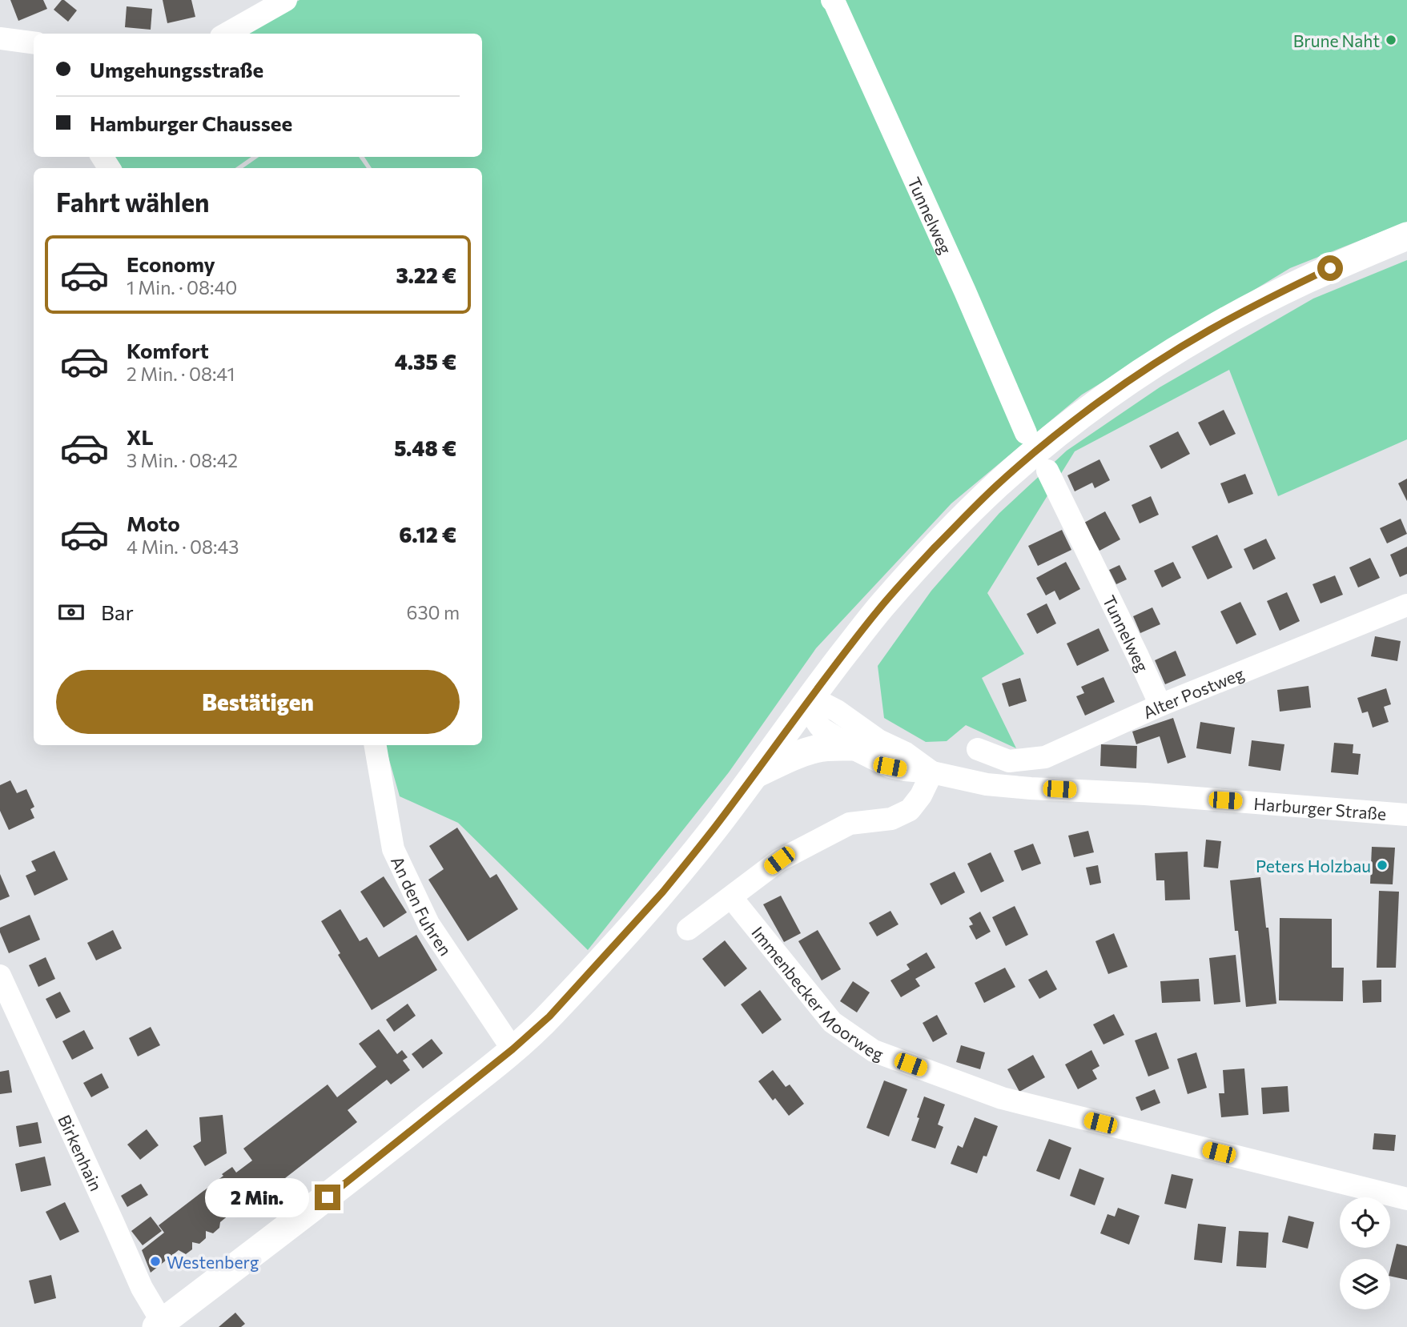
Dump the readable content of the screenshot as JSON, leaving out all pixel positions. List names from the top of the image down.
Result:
{
  "streets": {
    "street": [
      "Tunnelweg",
      "Alter Postweg",
      "Harburger Straße",
      "An den Fuhren",
      "Immenbecker Moorweg",
      "Birkenhain"
    ]
  },
  "crossings": [
    ["Tunnelweg", "Alter Postweg"]
  ],
  "places": ["Brune Naht", "Peters Holzbau", "Westenberg"],
  "page": {
    "banner": ["Umgehungsstraße", "Hamburger Chaussee"],
    "heading": "Fahrt wählen",
    "list": [
      {
        "name": "Economy",
        "note": "1 Min. · 08:40",
        "value": "3.22 €"
      },
      {
        "name": "Komfort",
        "note": "2 Min. · 08:41",
        "value": "4.35 €"
      },
      {
        "name": "XL",
        "note": "3 Min. · 08:42",
        "value": "5.48 €"
      },
      {
        "name": "Moto",
        "note": "4 Min. · 08:43",
        "value": "6.12 €"
      }
    ],
    "pay": ["Bar", "630 m"],
    "buttons": "Bestätigen",
    "bubble": "2 Min."
  }
}
